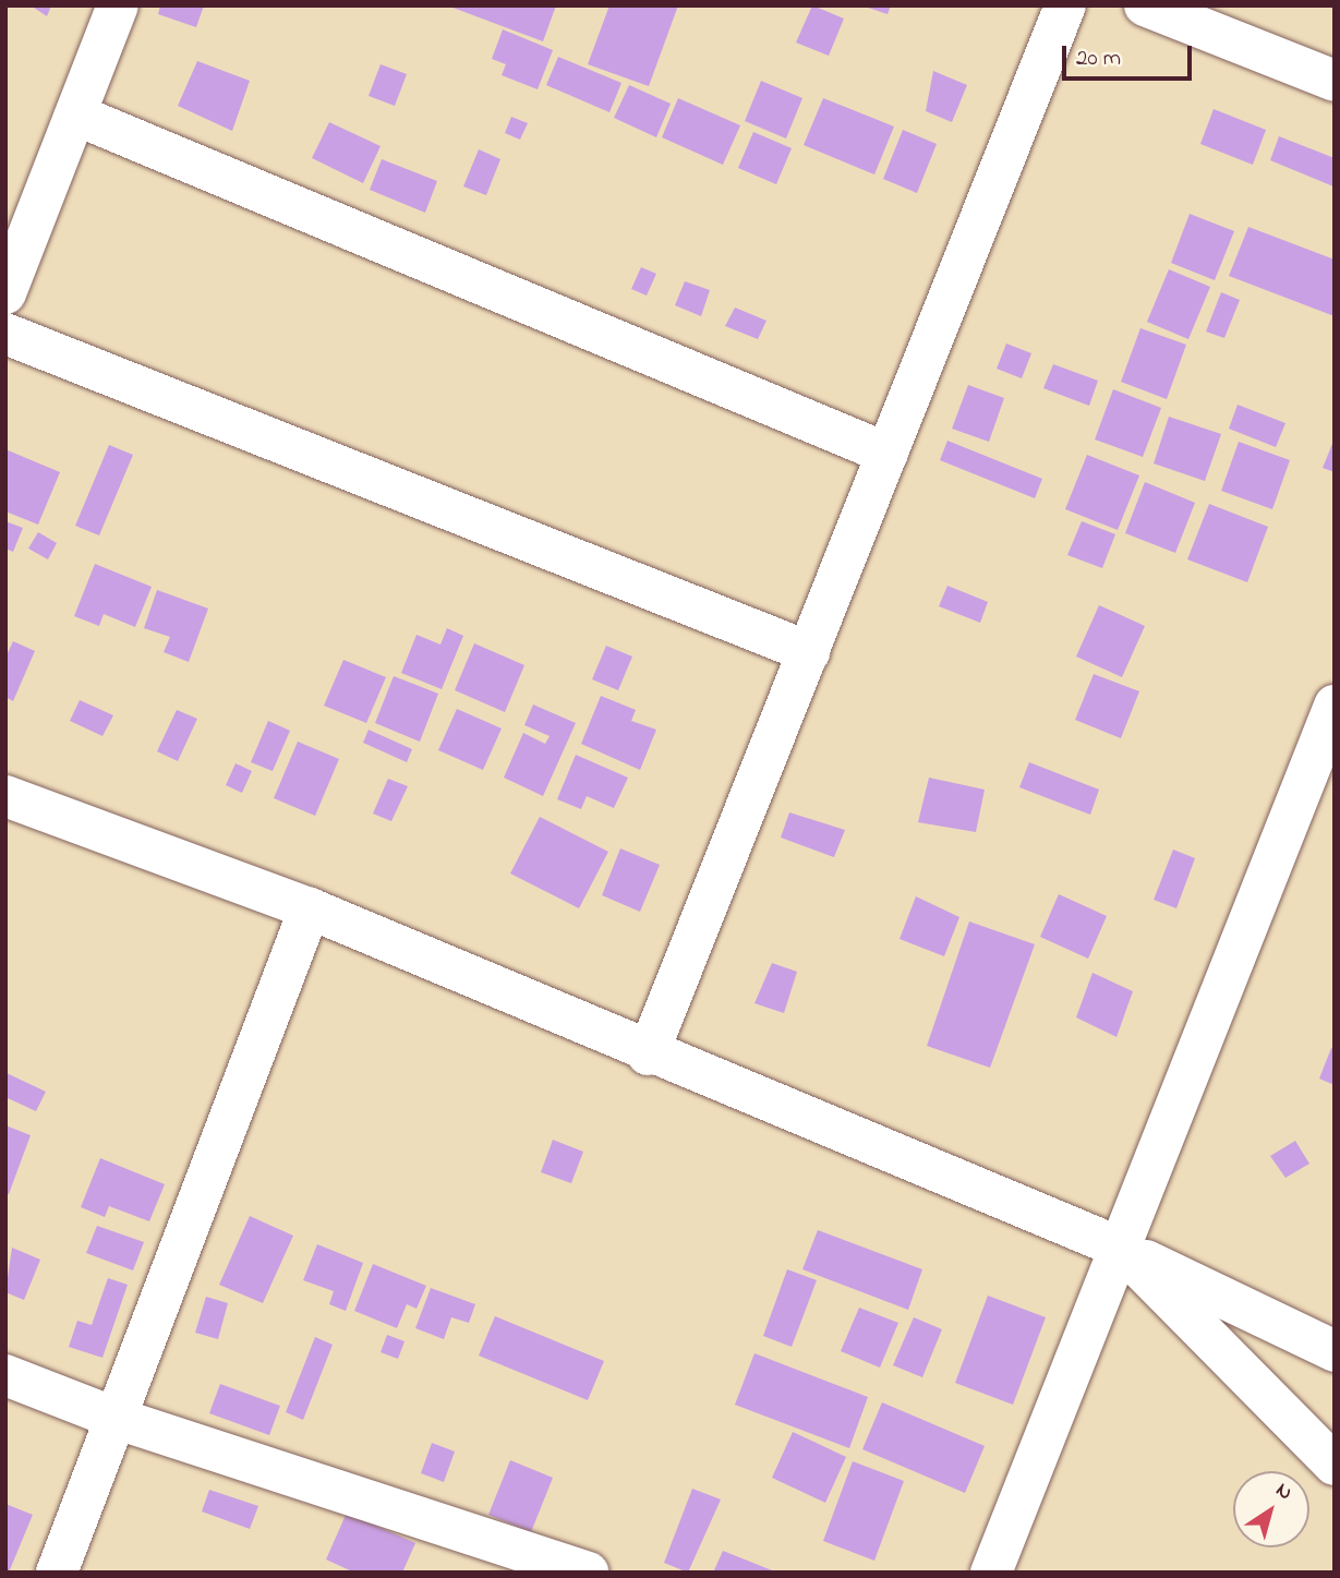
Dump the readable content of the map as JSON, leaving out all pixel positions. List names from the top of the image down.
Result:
{
  "scale_bar": "20 m",
  "north": "top right"
}
